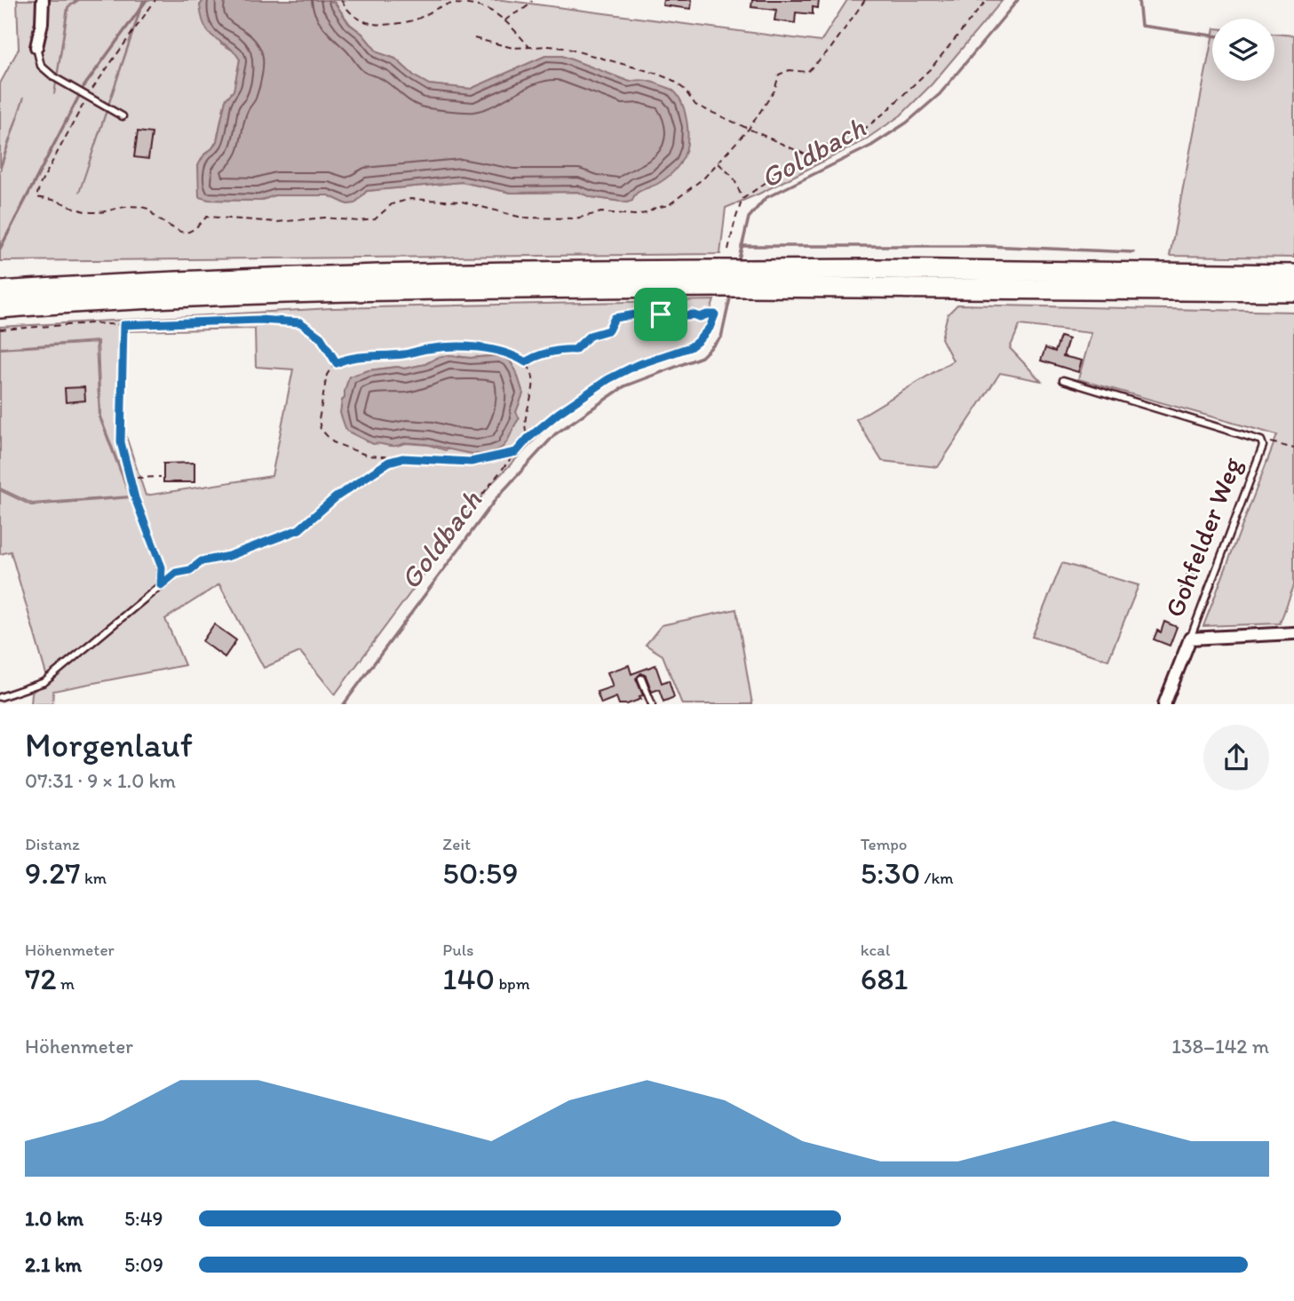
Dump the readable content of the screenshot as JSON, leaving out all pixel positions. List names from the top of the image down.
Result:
{
  "streets": {
    "street": ["Gohfelder Weg"]
  },
  "water": ["Goldbach"],
  "page": {
    "heading": ["Morgenlauf", "07:31 · 9 × 1.0 km"],
    "stats": [
      ["Distanz", "9.27 km"],
      ["Zeit", "50:59"],
      ["Tempo", "5:30 /km"],
      ["Höhenmeter", "72 m"],
      ["Puls", "140 bpm"],
      ["kcal", "681"]
    ],
    "chart": ["Höhenmeter", "138–142 m"],
    "list": [
      {
        "name": "1.0 km",
        "note": "5:49"
      },
      {
        "name": "2.1 km",
        "note": "5:09"
      }
    ]
  }
}
